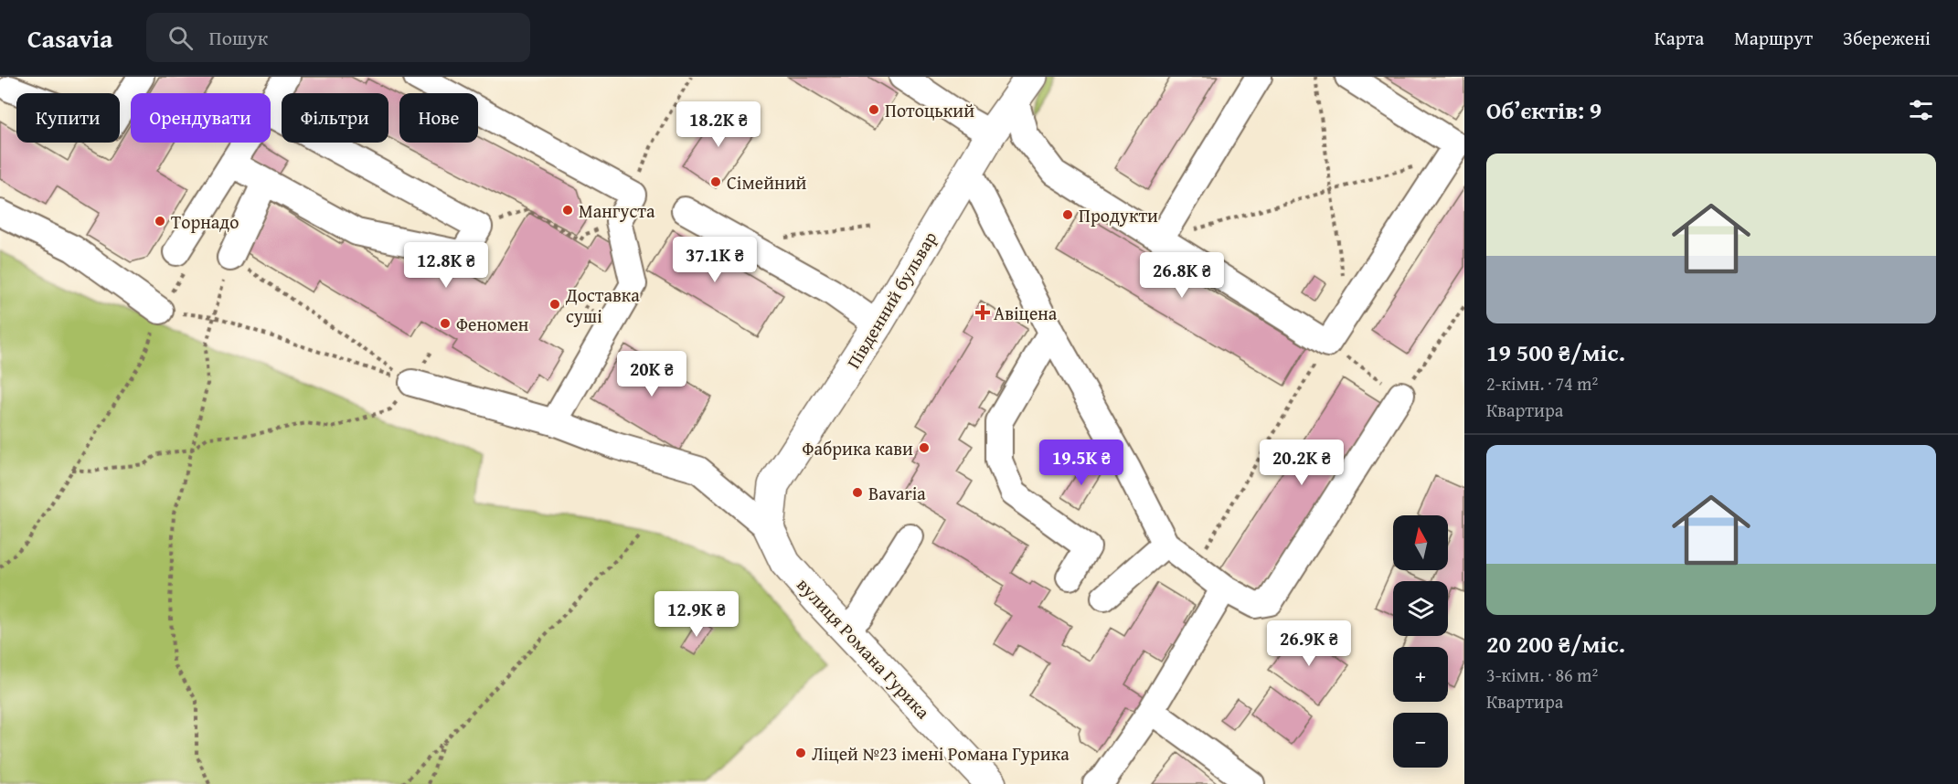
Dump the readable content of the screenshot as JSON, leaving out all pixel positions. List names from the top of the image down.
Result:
{
  "streets": {
    "main road": ["Південний бульвар", "вулиця Романа Гурика"]
  },
  "crossings": [
    ["Південний бульвар", "вулиця Романа Гурика"]
  ],
  "places": {
    "other": [
      "Потоцький",
      "Сімейний",
      "Мангуста",
      "Продукти",
      "Торнадо",
      "Доставка суші",
      "Феномен",
      "Фабрика кави",
      "Bavaria",
      "Ліцей №23 імені Романа Гурика"
    ],
    "health": ["Авіцена"]
  },
  "north": "top",
  "page": {
    "header": "Casavia",
    "search": "Пошук",
    "nav": ["Карта", "Маршрут", "Збережені"],
    "heading": "Об’єктів: 9",
    "chip": [
      "Купити",
      "Орендувати",
      "Фільтри",
      "Нове"
    ],
    "price": [
      "18.2K ₴",
      "37.1K ₴",
      "12.8K ₴",
      "26.8K ₴",
      "20K ₴",
      "19.5K ₴",
      "20.2K ₴",
      "12.9K ₴",
      "26.9K ₴"
    ],
    "list": [
      {
        "name": "19 500 ₴/міс.",
        "note": "2-кімн. · 74 m² · Квартира"
      },
      {
        "name": "20 200 ₴/міс.",
        "note": "3-кімн. · 86 m² · Квартира"
      }
    ],
    "map_buttons": ["+", "−"]
  }
}
